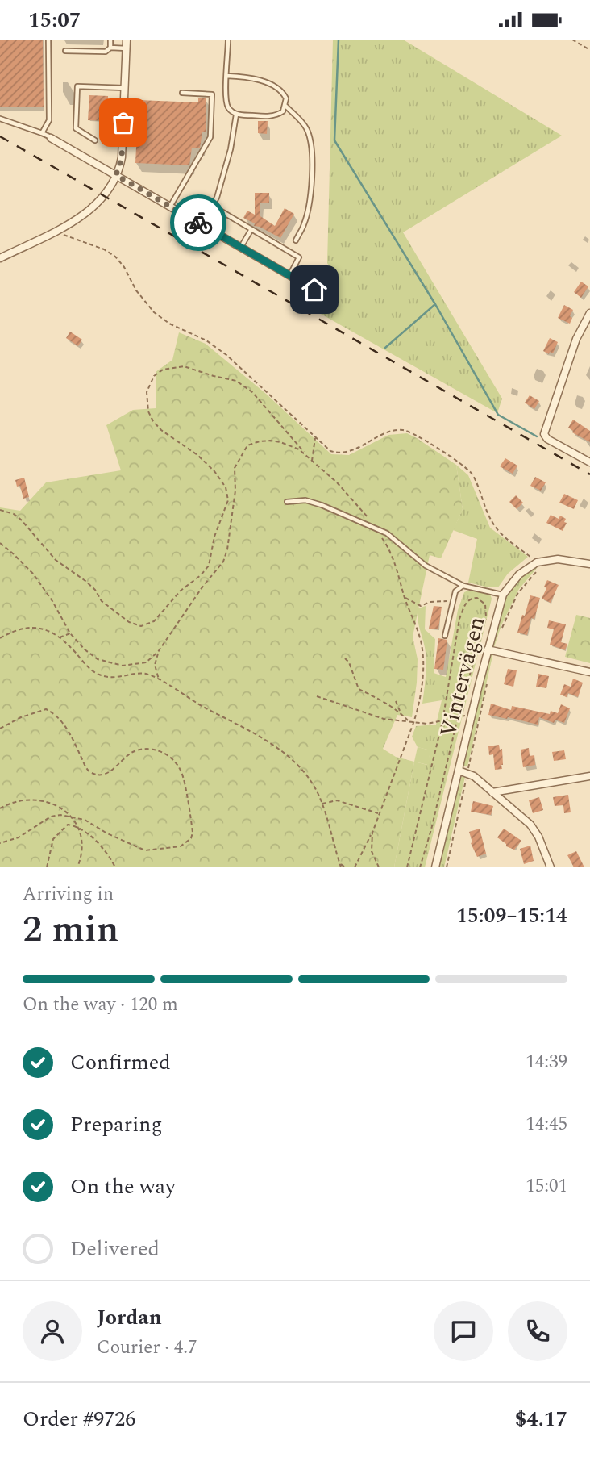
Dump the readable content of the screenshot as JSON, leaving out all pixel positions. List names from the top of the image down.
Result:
{
  "streets": {
    "street": ["Vintervägen"]
  },
  "page": {
    "status": "15:07",
    "heading": ["2 min", "Arriving in", "15:09–15:14"],
    "panel": [
      "Jordan",
      "Courier · 4.7",
      "Order #9726",
      "$4.17"
    ],
    "bar": "On the way · 120 m",
    "list": [
      ["Confirmed", "14:39"],
      ["Preparing", "14:45"],
      ["On the way", "15:01"],
      "Delivered"
    ]
  }
}
